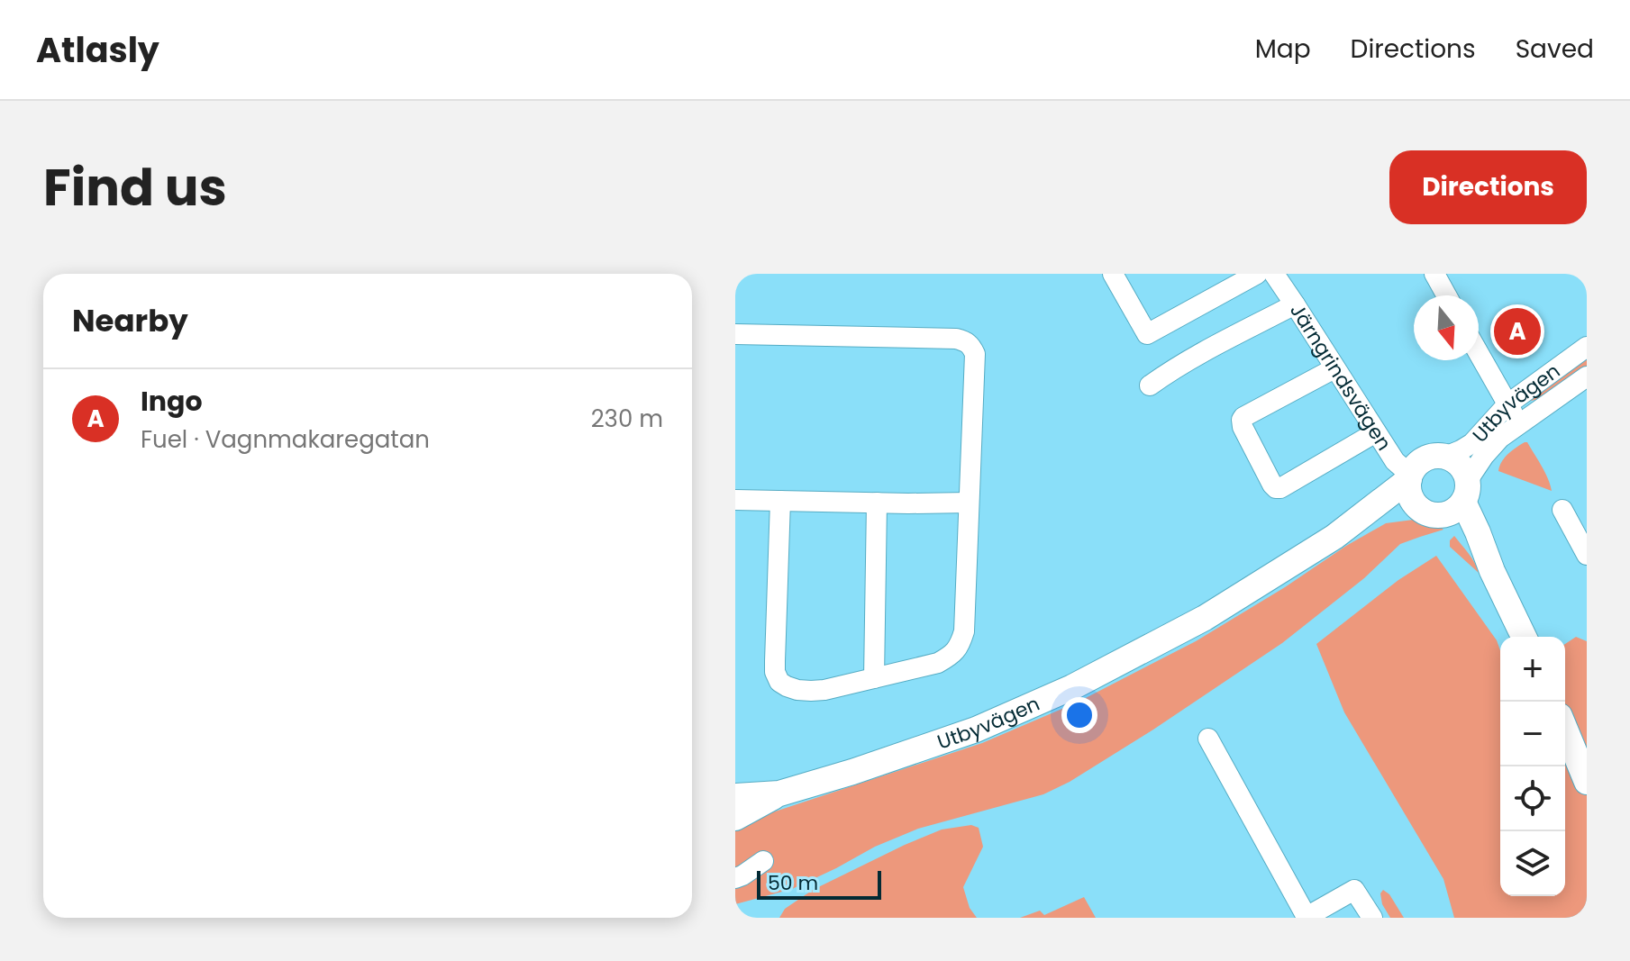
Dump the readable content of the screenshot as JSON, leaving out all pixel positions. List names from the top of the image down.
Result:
{
  "streets": {
    "main road": ["Utbyvägen"],
    "street": ["Järngrindsvägen"]
  },
  "crossings": [
    ["Järngrindsvägen", "Utbyvägen"]
  ],
  "scale_bar": "50 m",
  "north": "bottom",
  "page": {
    "header": "Atlasly",
    "nav": ["Map", "Directions", "Saved"],
    "title": "Find us",
    "buttons": "Directions",
    "heading": "Nearby",
    "pins": "A",
    "list": [
      {
        "mark": "A",
        "name": "Ingo",
        "note": "Fuel · Vagnmakaregatan",
        "value": "230 m"
      }
    ],
    "map_buttons": ["+", "−"],
    "scale": "50 m"
  }
}
